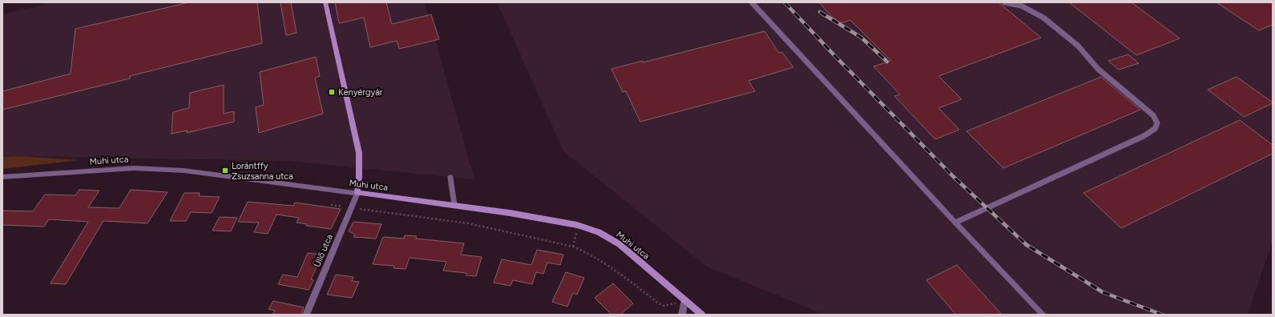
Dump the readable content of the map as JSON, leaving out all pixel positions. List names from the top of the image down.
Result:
{
  "streets": {
    "main road": ["Muhi utca"],
    "street": ["Üllő utca"]
  },
  "crossings": [
    ["Muhi utca", "Üllő utca"]
  ],
  "places": {
    "transit": ["Kenyérgyár", "Lorántffy Zsuzsanna utca"]
  }
}
